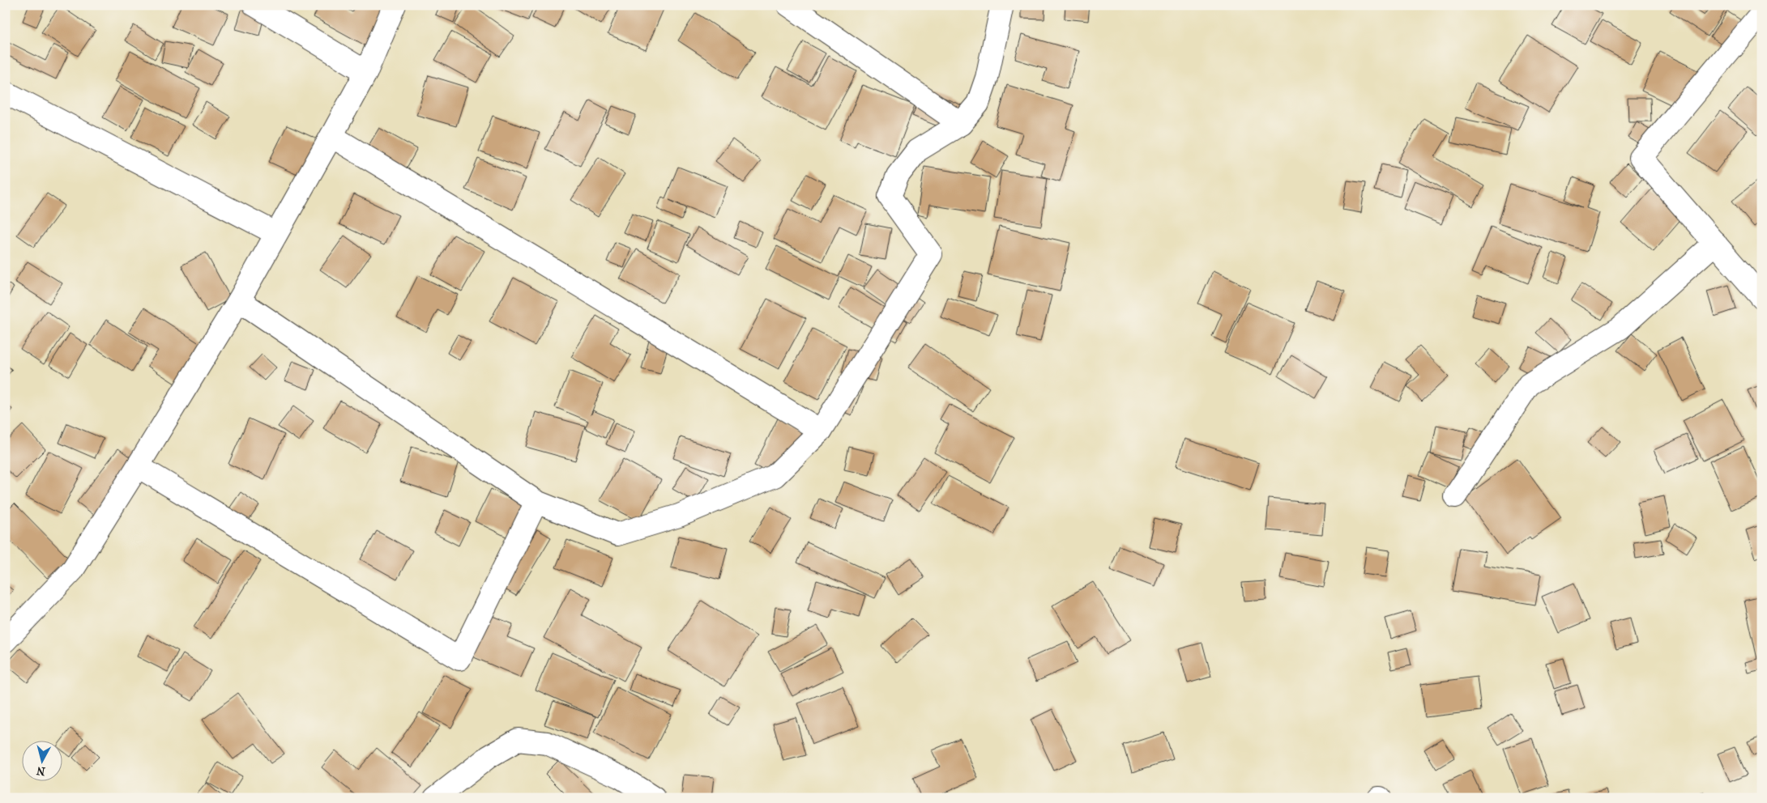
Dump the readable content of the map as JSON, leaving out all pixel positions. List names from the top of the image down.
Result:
{
  "north": "bottom"
}
